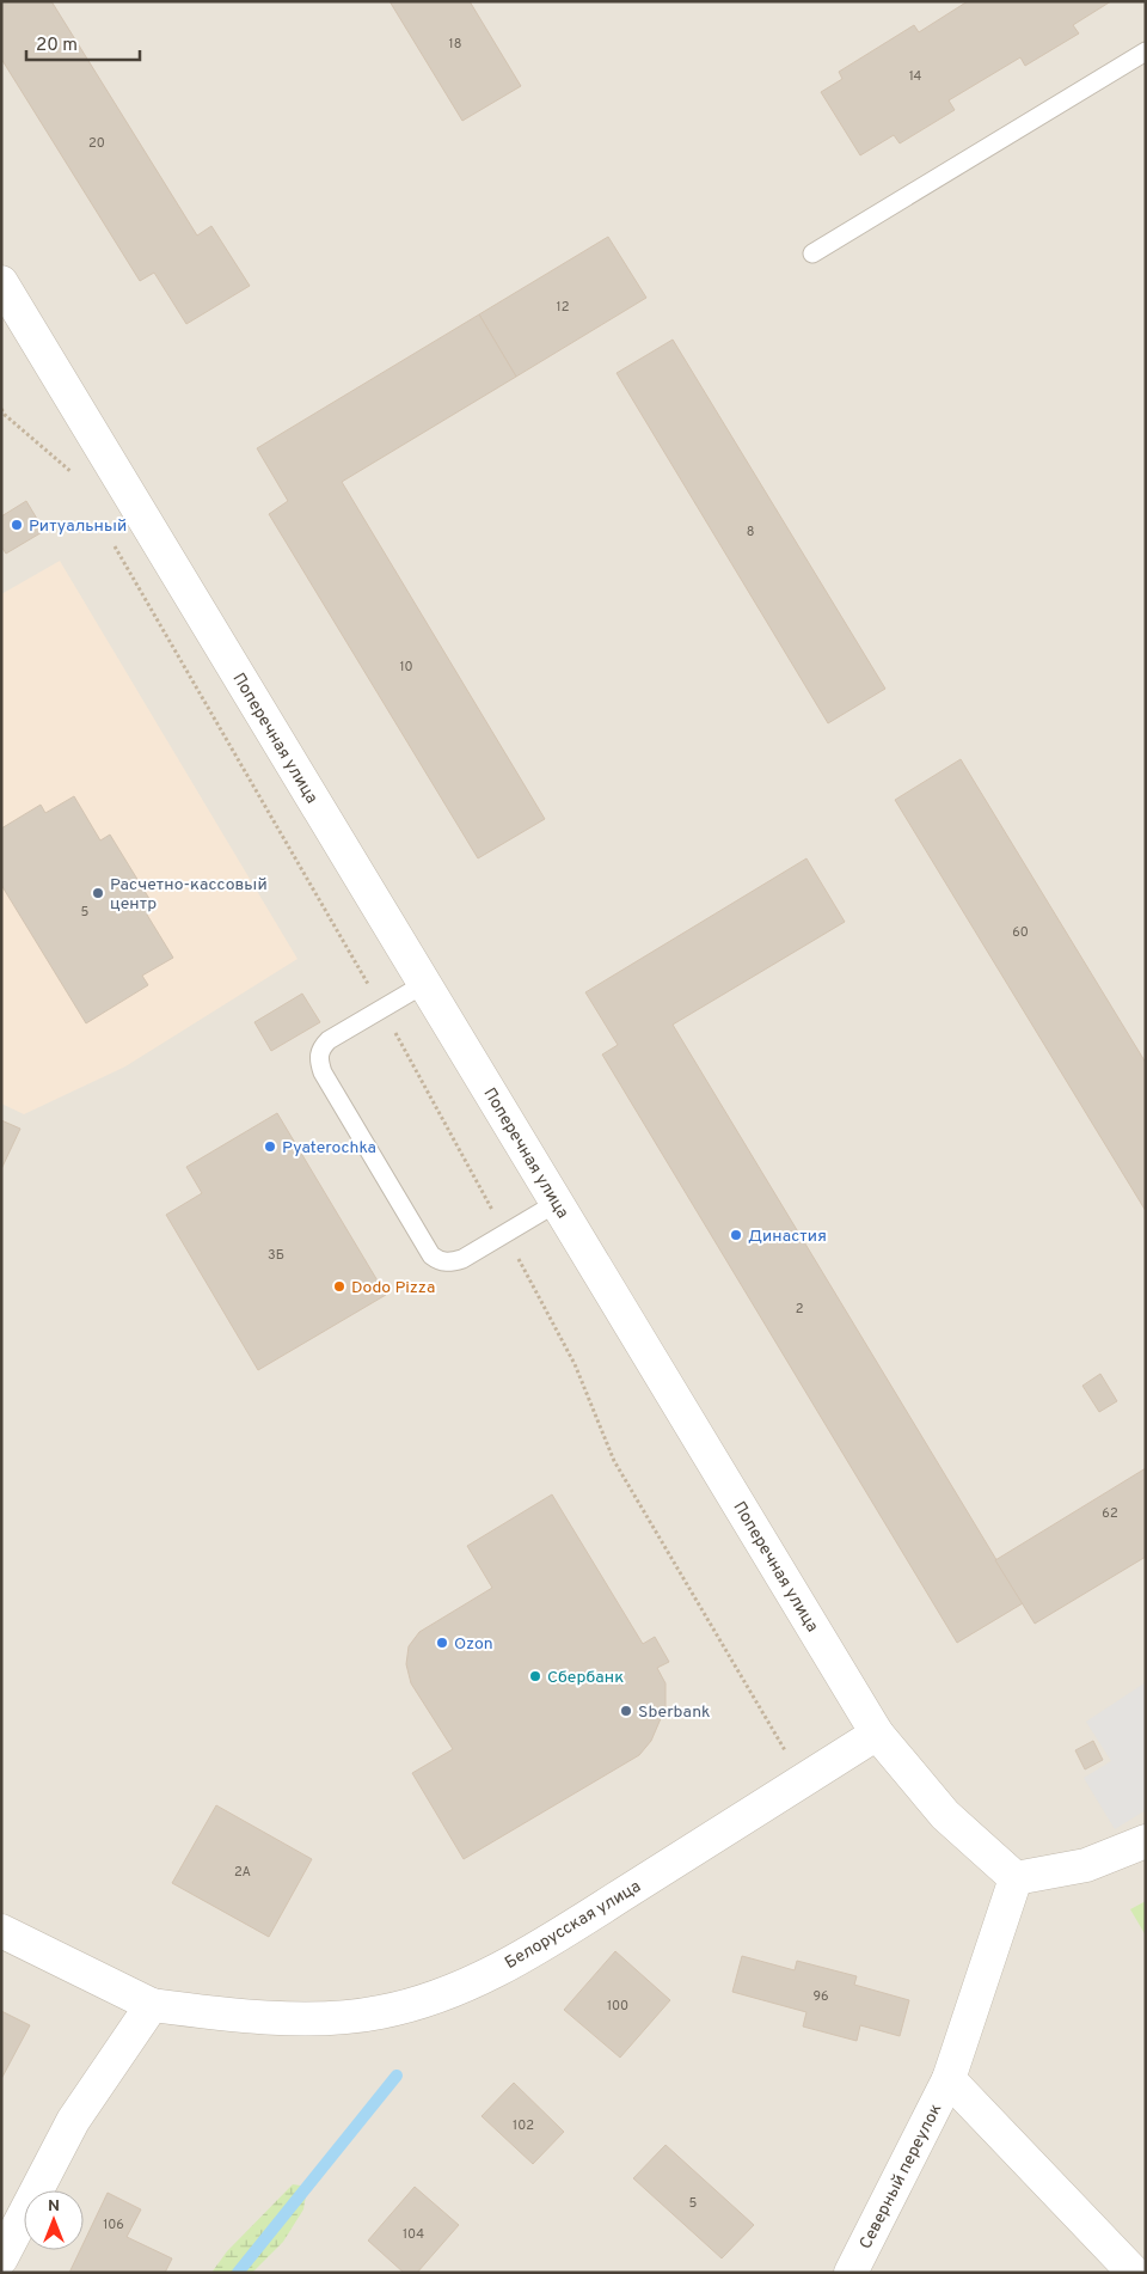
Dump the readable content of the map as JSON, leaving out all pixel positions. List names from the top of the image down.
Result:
{
  "streets": {
    "street": ["Поперечная улица", "Белорусская улица", "Северный переулок"]
  },
  "crossings": [
    ["Поперечная улица", "Белорусская улица"],
    ["Поперечная улица", "Северный переулок"]
  ],
  "places": [
    "Ритуальный",
    "Расчетно-кассовый центр",
    "Pyaterochka",
    "Династия",
    "Dodo Pizza",
    "Ozon",
    "Сбербанк",
    "Sberbank"
  ],
  "house_numbers": [
    "18",
    "14",
    "20",
    "12",
    "8",
    "10",
    "5",
    "60",
    "3Б",
    "2",
    "62",
    "2А",
    "96",
    "100",
    "102",
    "5",
    "106",
    "104"
  ],
  "scale_bar": "20 m",
  "north": "top"
}
